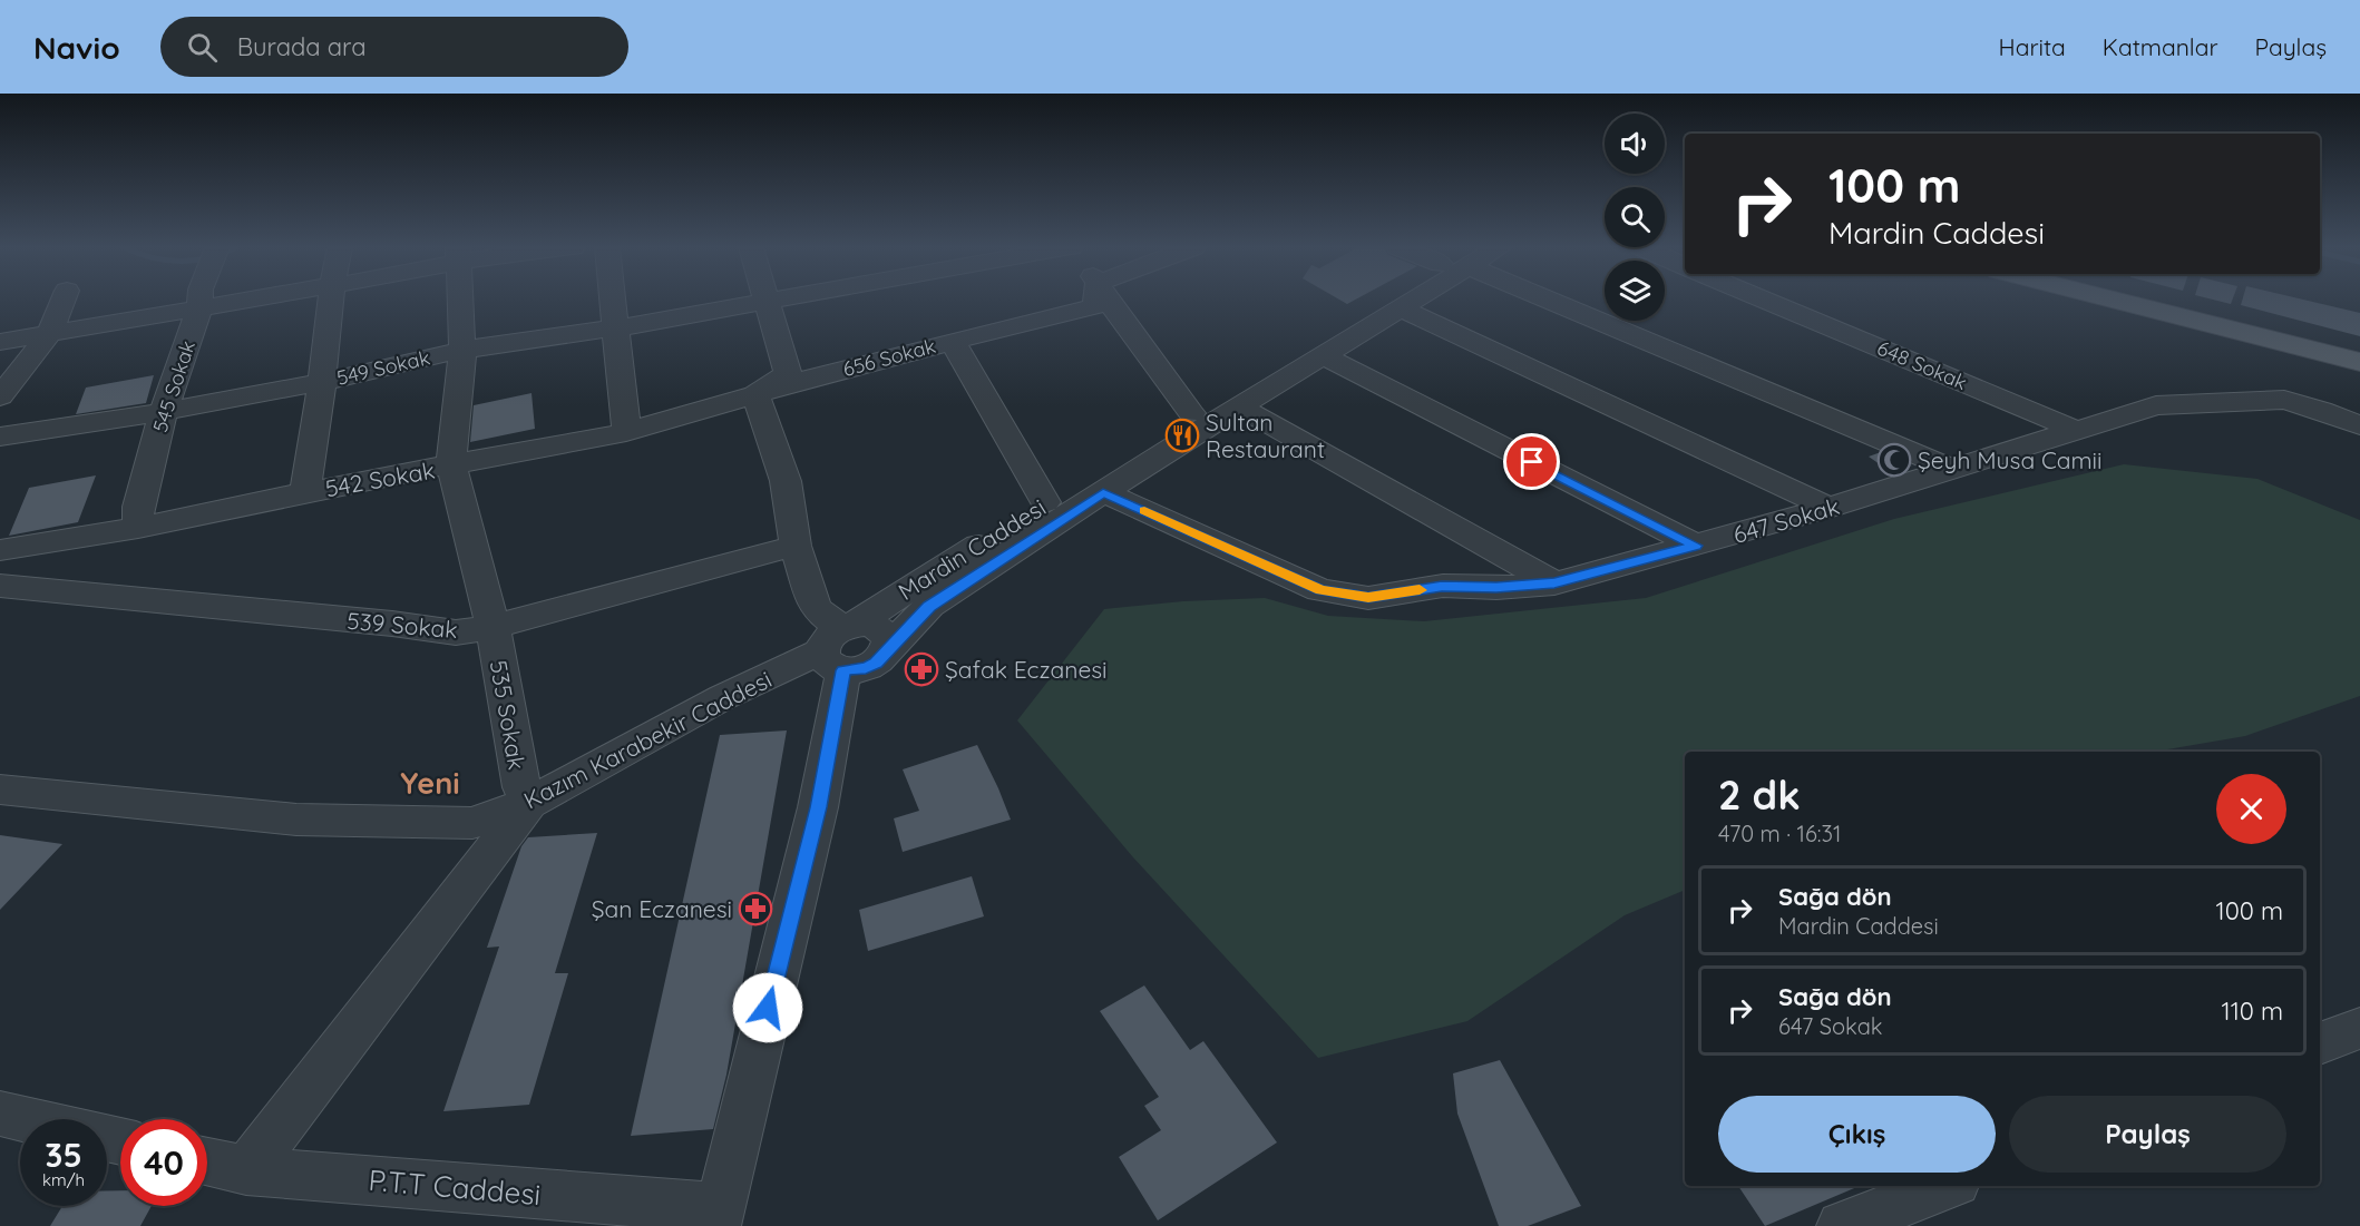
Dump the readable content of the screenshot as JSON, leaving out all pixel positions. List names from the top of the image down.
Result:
{
  "streets": {
    "street": [
      "656 Sokak",
      "648 Sokak",
      "549 Sokak",
      "545 Sokak",
      "542 Sokak",
      "647 Sokak",
      "Mardin Caddesi",
      "539 Sokak",
      "535 Sokak",
      "Kazım Karabekir Caddesi",
      "P.T.T Caddesi"
    ]
  },
  "crossings": [
    ["656 Sokak", "542 Sokak"],
    ["648 Sokak", "647 Sokak"],
    ["549 Sokak", "545 Sokak"],
    ["549 Sokak", "535 Sokak"],
    ["545 Sokak", "542 Sokak"],
    ["542 Sokak", "535 Sokak"],
    ["647 Sokak", "Mardin Caddesi"],
    ["Mardin Caddesi", "Kazım Karabekir Caddesi"],
    ["539 Sokak", "535 Sokak"],
    ["535 Sokak", "Kazım Karabekir Caddesi"]
  ],
  "districts": ["Yeni"],
  "places": {
    "restaurant": ["Sultan Restaurant"],
    "mosque": ["Şeyh Musa Camii"],
    "pharmacy": ["Şafak Eczanesi", "Şan Eczanesi"]
  },
  "page": {
    "header": "Navio",
    "search": "Burada ara",
    "nav": ["Harita", "Katmanlar", "Paylaş"],
    "turn": ["100 m", "Mardin Caddesi"],
    "heading": ["2 dk", "470 m · 16:31"],
    "list": [
      {
        "name": "Sağa dön",
        "note": "Mardin Caddesi",
        "value": "100 m"
      },
      {
        "name": "Sağa dön",
        "note": "647 Sokak",
        "value": "110 m"
      }
    ],
    "buttons": ["Çıkış", "Paylaş"],
    "speed": "35 km/h",
    "limit": "40"
  }
}
